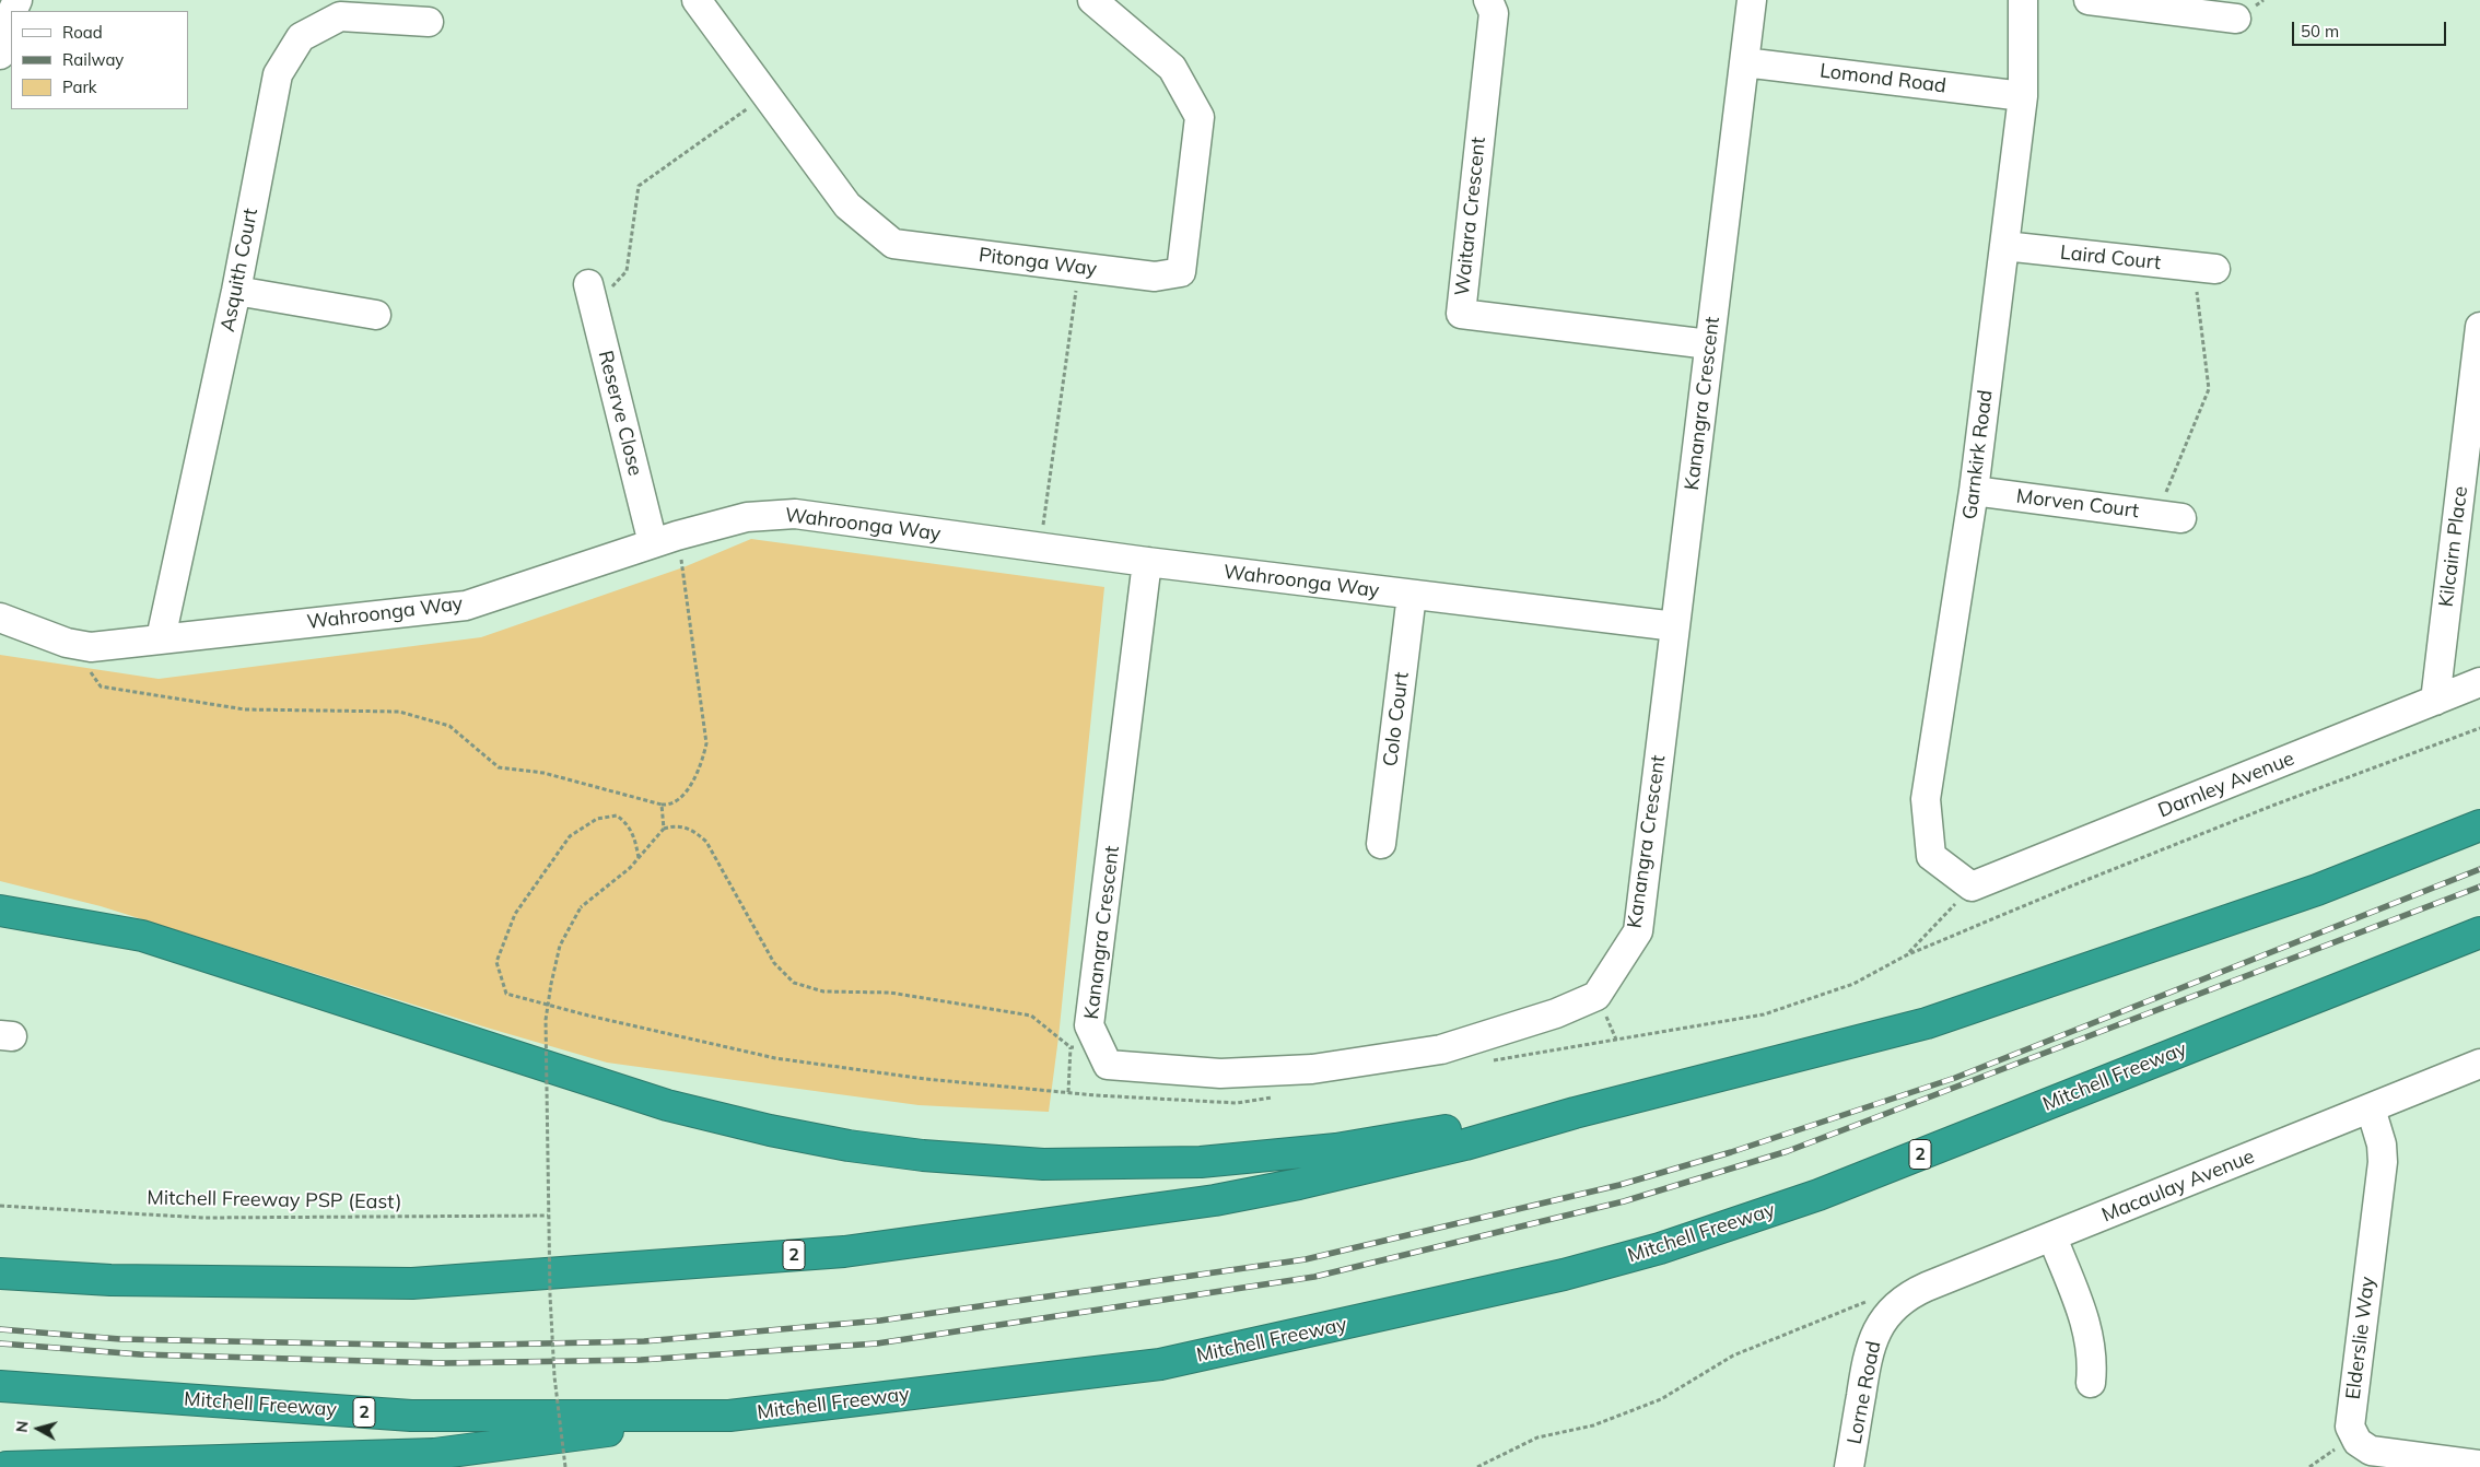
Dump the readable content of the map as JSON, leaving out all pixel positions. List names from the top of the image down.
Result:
{
  "streets": {
    "highway": ["Mitchell Freeway", "2"],
    "street": [
      "Lomond Road",
      "Waitara Crescent",
      "Laird Court",
      "Pitonga Way",
      "Asquith Court",
      "Kanangra Crescent",
      "Reserve Close",
      "Garnkirk Road",
      "Morven Court",
      "Wahroonga Way",
      "Kilcairn Place",
      "Colo Court",
      "Darnley Avenue",
      "Macaulay Avenue",
      "Elderslie Way",
      "Lorne Road"
    ],
    "path": ["Mitchell Freeway PSP (East)"]
  },
  "crossings": [
    ["Lomond Road", "Kanangra Crescent"],
    ["Lomond Road", "Garnkirk Road"],
    ["Waitara Crescent", "Kanangra Crescent"],
    ["Laird Court", "Garnkirk Road"],
    ["Asquith Court", "Wahroonga Way"],
    ["Kanangra Crescent", "Wahroonga Way"],
    ["Reserve Close", "Wahroonga Way"],
    ["Garnkirk Road", "Morven Court"],
    ["Garnkirk Road", "Darnley Avenue"],
    ["Wahroonga Way", "Colo Court"],
    ["Kilcairn Place", "Darnley Avenue"],
    ["Macaulay Avenue", "Elderslie Way"],
    ["Macaulay Avenue", "Lorne Road"]
  ],
  "legend": ["Road", "Railway", "Park"],
  "scale_bar": "50 m",
  "north": "left"
}
